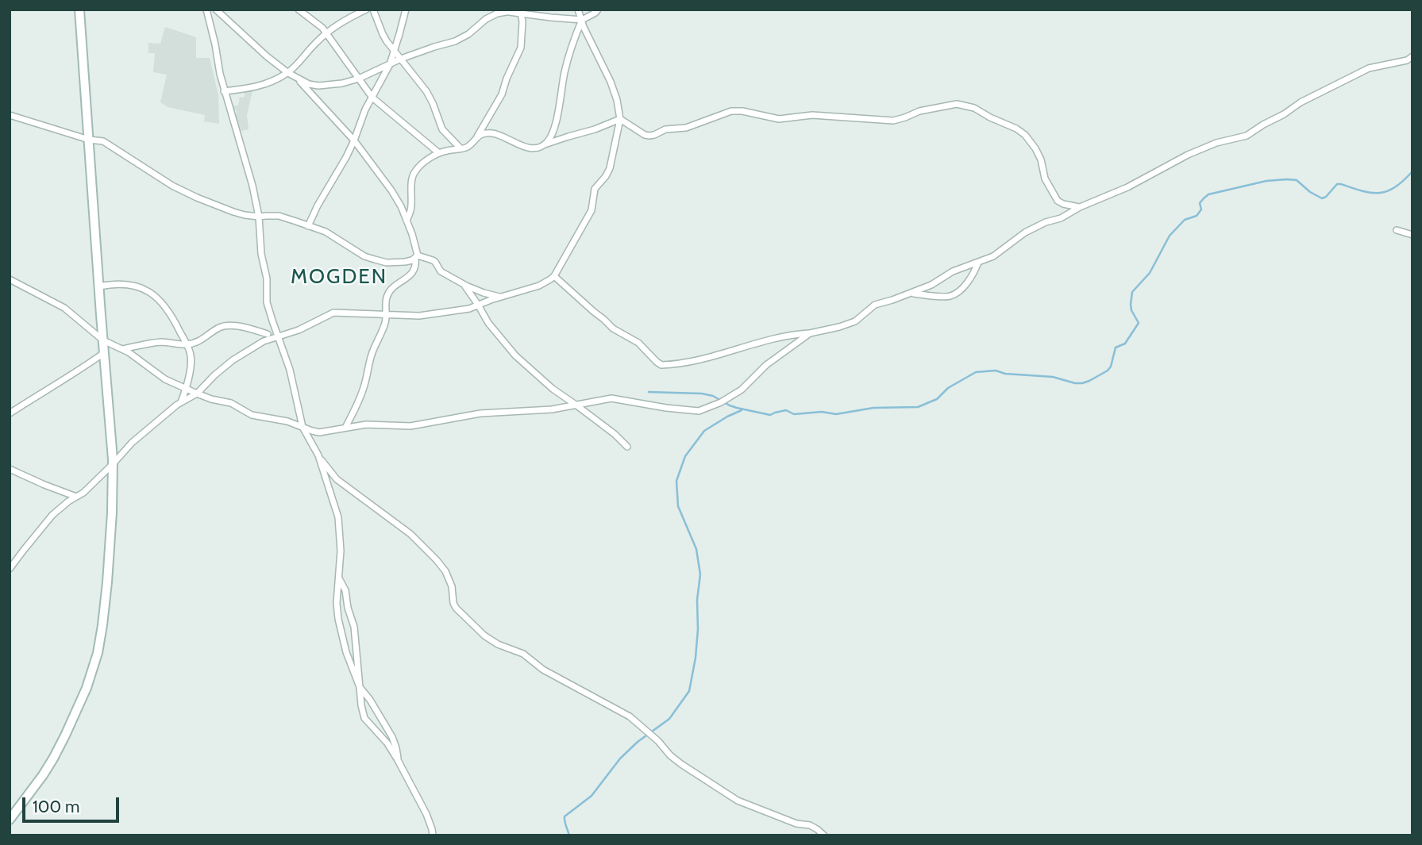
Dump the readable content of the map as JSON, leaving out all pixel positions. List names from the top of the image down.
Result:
{
  "districts": ["MOGDEN"],
  "scale_bar": "100 m"
}
